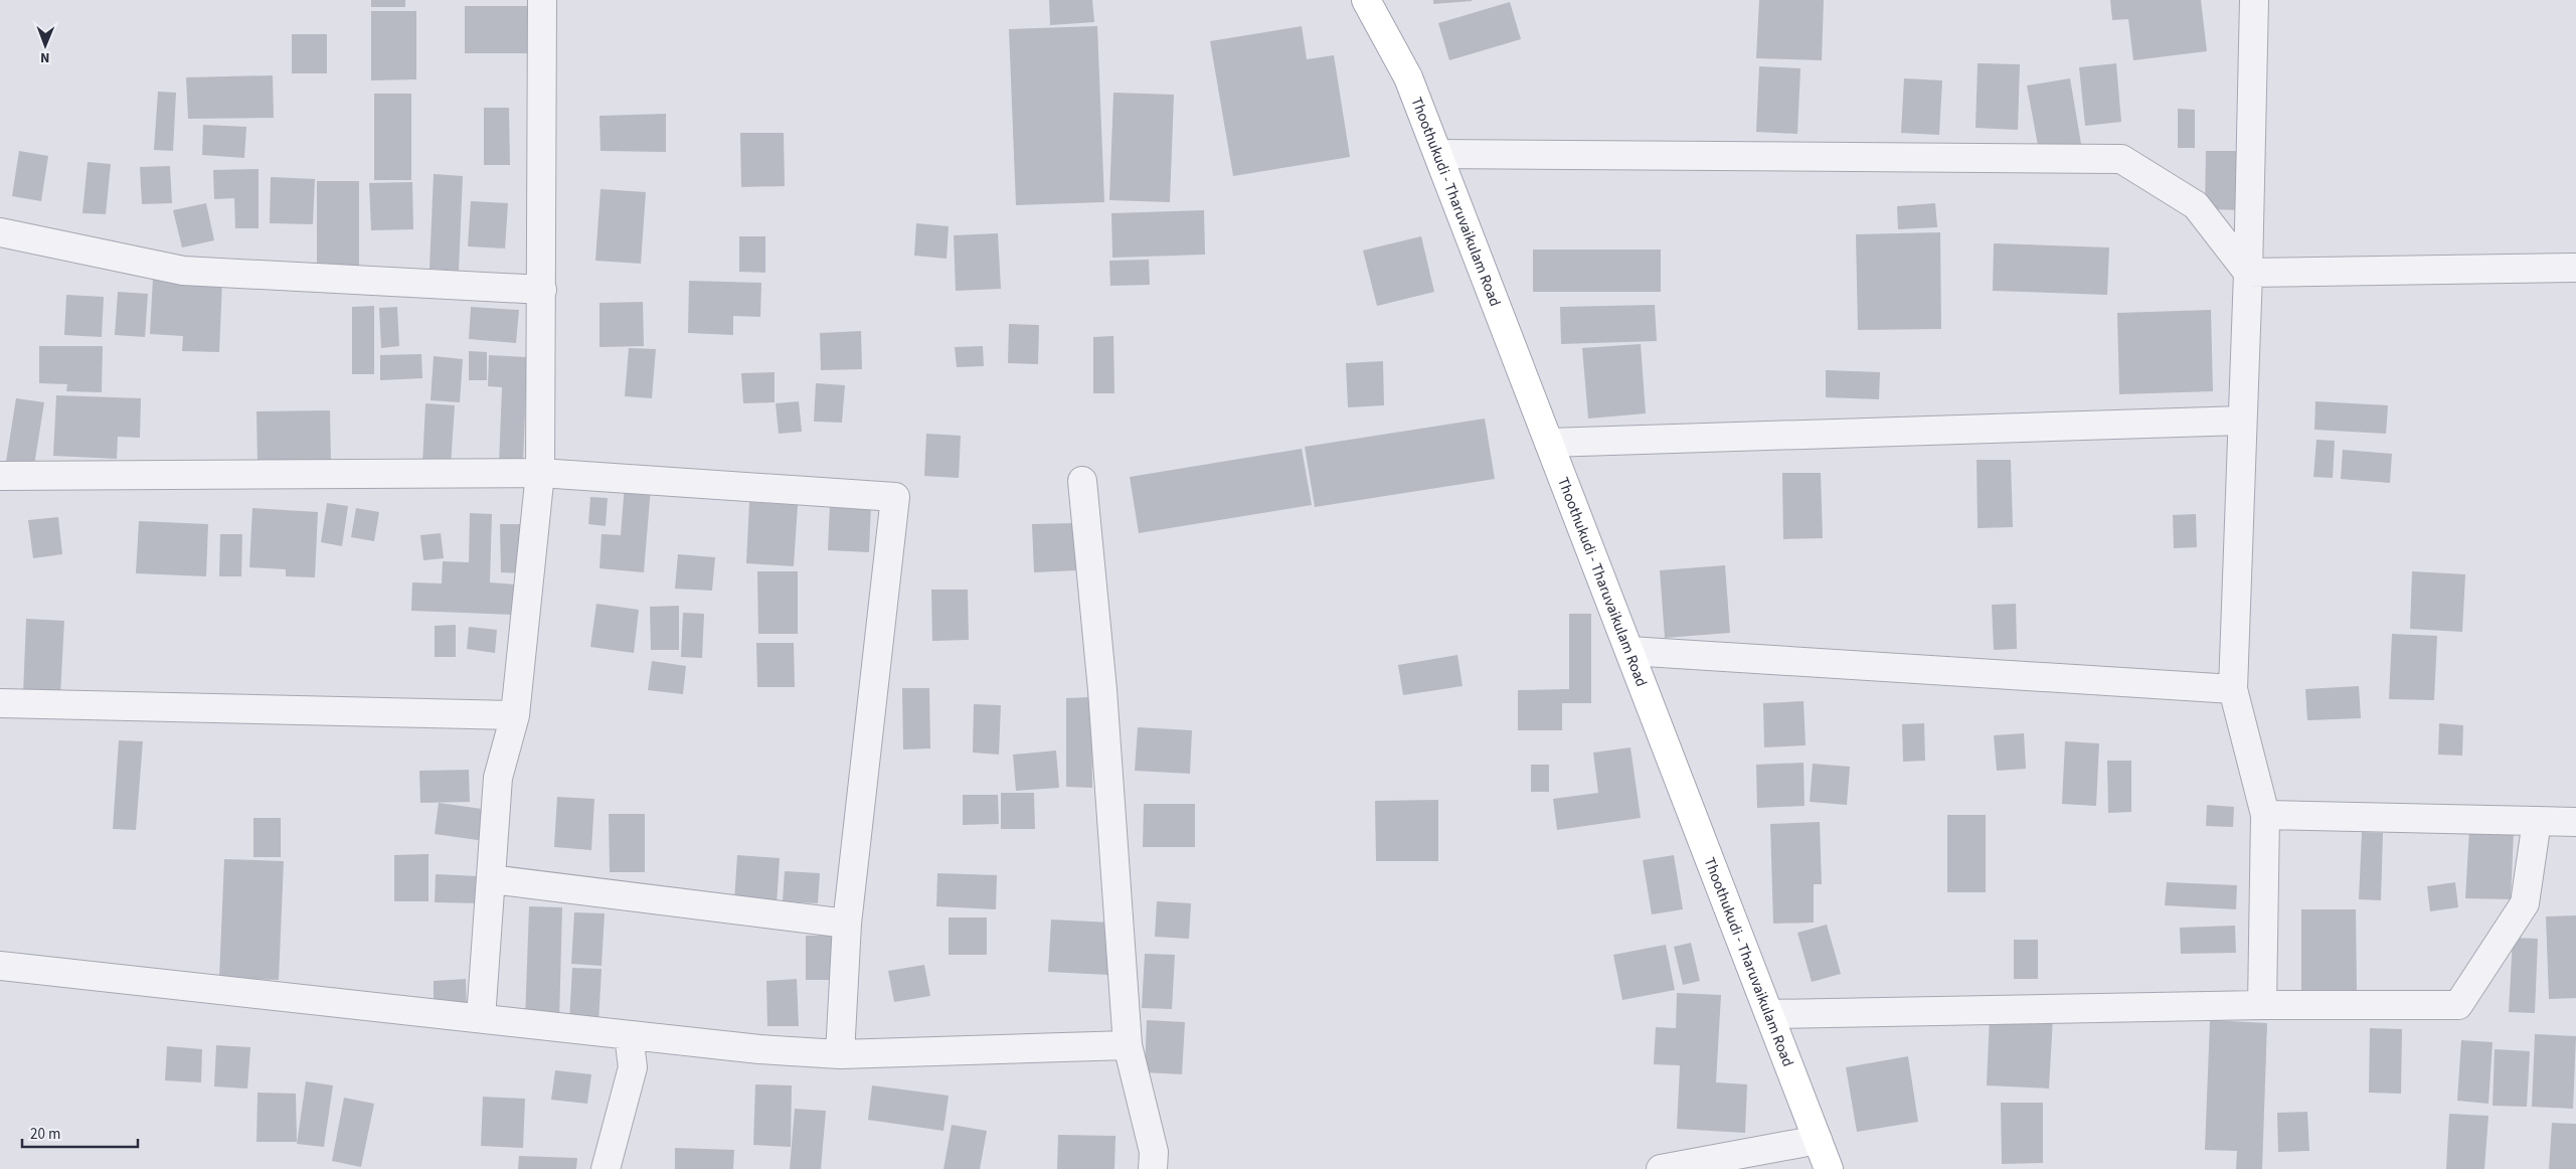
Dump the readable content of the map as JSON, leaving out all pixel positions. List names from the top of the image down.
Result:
{
  "streets": {
    "main road": ["Thoothukudi - Tharuvaikulam Road"]
  },
  "scale_bar": "20 m",
  "north": "bottom"
}
